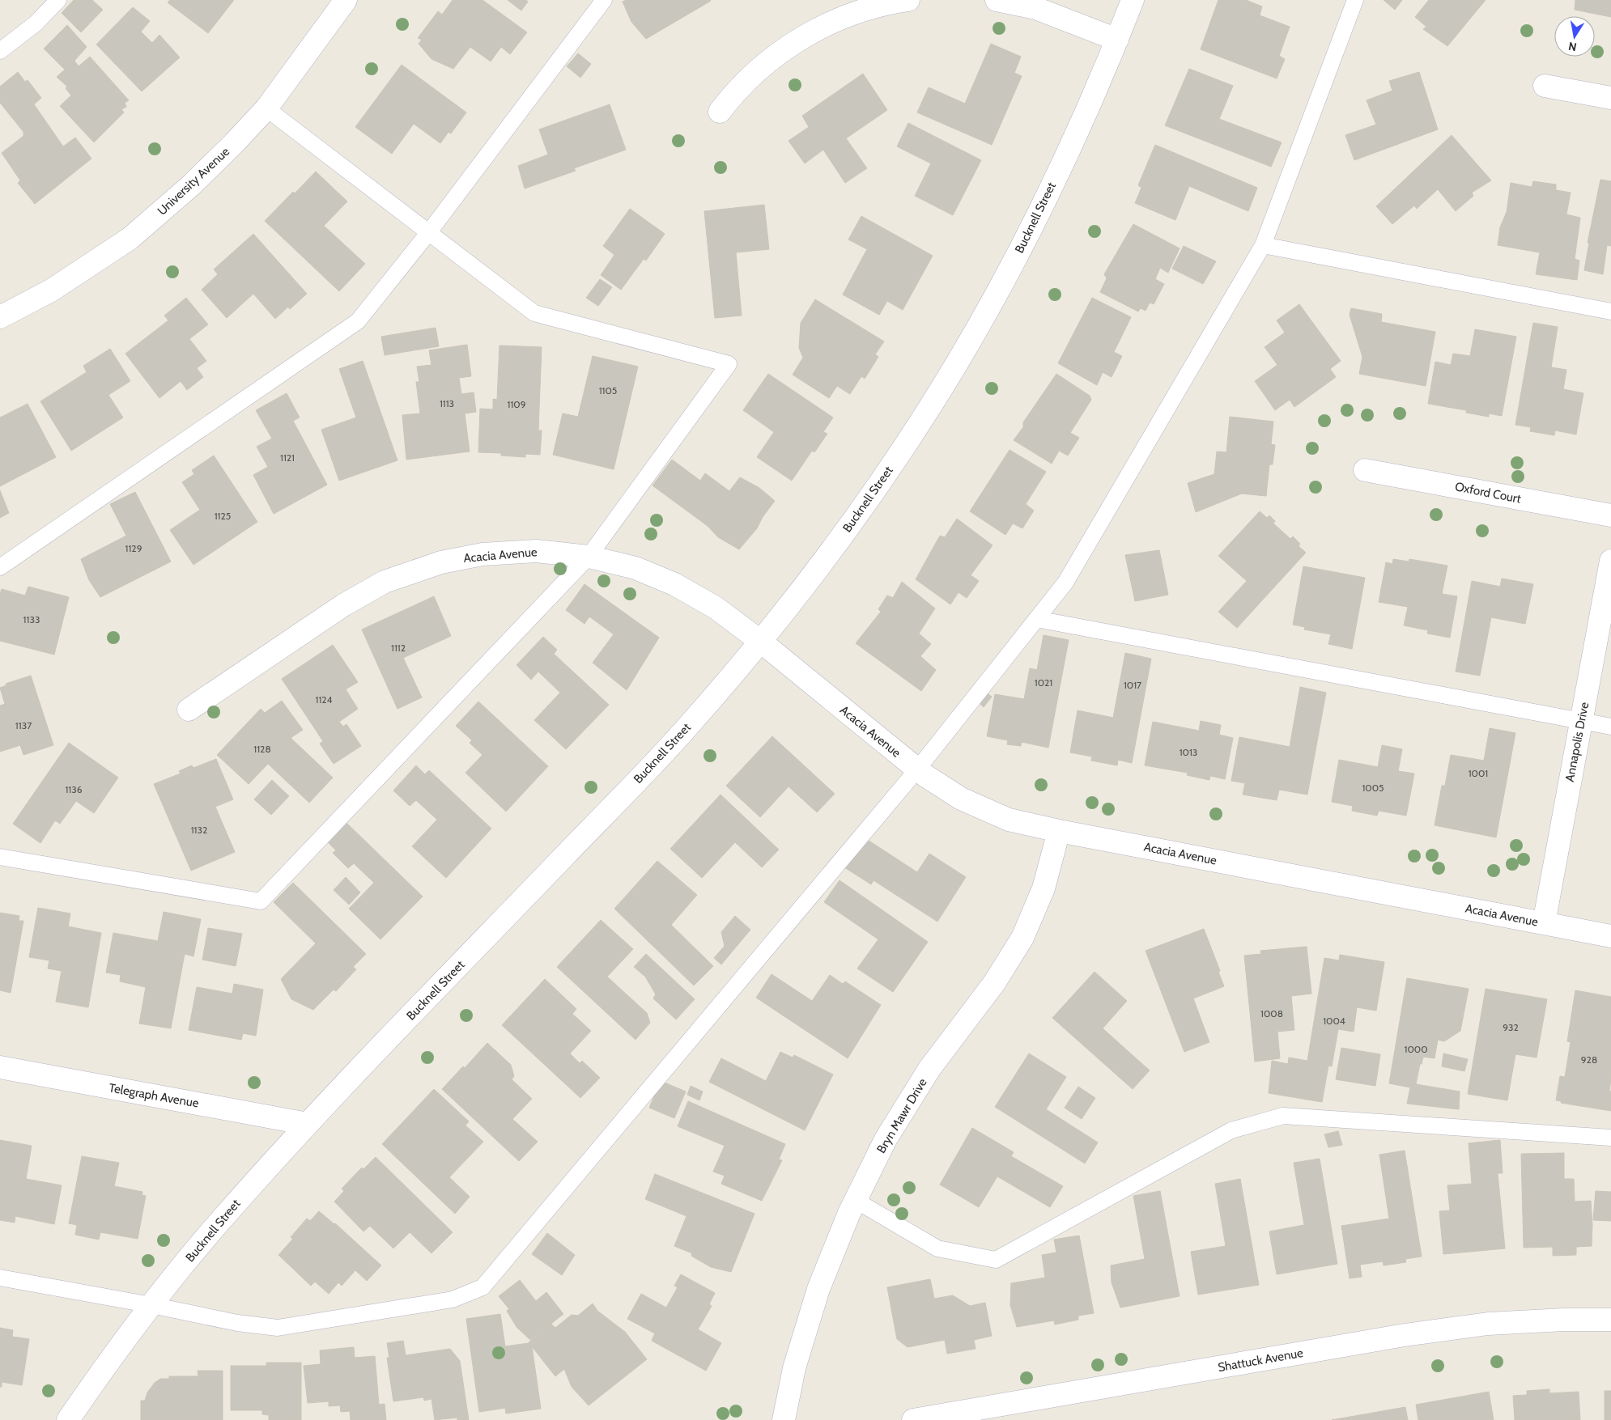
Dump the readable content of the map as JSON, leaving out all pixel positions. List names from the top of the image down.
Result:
{
  "streets": {
    "street": [
      "University Avenue",
      "Bucknell Street",
      "Oxford Court",
      "Acacia Avenue",
      "Annapolis Drive",
      "Telegraph Avenue",
      "Bryn Mawr Drive",
      "Shattuck Avenue"
    ]
  },
  "crossings": [
    ["Bucknell Street", "Acacia Avenue"],
    ["Bucknell Street", "Telegraph Avenue"],
    ["Acacia Avenue", "Annapolis Drive"],
    ["Acacia Avenue", "Bryn Mawr Drive"]
  ],
  "house_numbers": [
    "1105",
    "1113",
    "1109",
    "1121",
    "1125",
    "1129",
    "1133",
    "1112",
    "1021",
    "1017",
    "1124",
    "1137",
    "1128",
    "1013",
    "1001",
    "1005",
    "1136",
    "1132",
    "1008",
    "1004",
    "932",
    "1000",
    "928"
  ],
  "north": "bottom"
}
